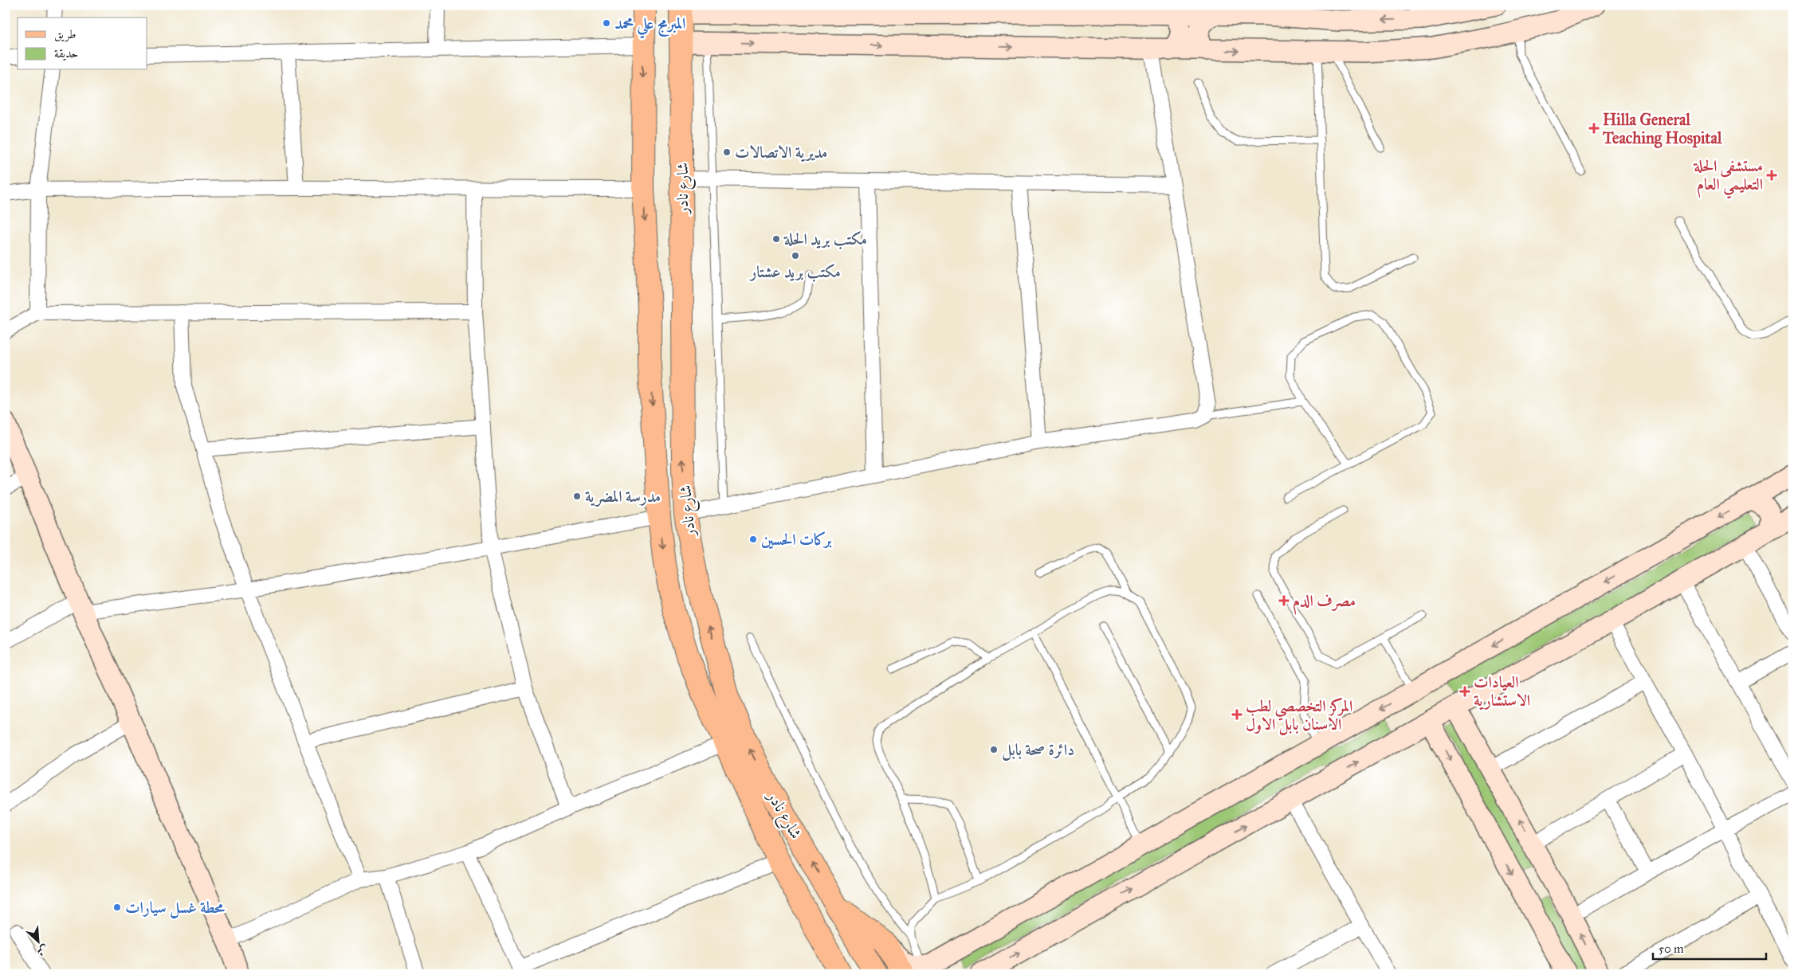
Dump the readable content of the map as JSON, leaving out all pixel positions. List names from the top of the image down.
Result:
{
  "streets": {
    "main road": ["شارع نادر"]
  },
  "places": {
    "other": [
      "المبرمج علي محمد",
      "مديرية الاتصالات",
      "مكتب بريد الحلة",
      "مكتب بريد عشتار",
      "مدرسة المضرية",
      "بركات الحسين",
      "دائرة صحة بابل",
      "محطة غسل سيارات"
    ],
    "health": [
      "Hilla General Teaching Hospital",
      "مستشفى الحلة التعليمي العام",
      "مصرف الدم",
      "العيادات الاستشارية",
      "المركز التخصصي لطب الاسنان بابل الاول"
    ]
  },
  "legend": ["طريق", "حديقة"],
  "scale_bar": "50 m",
  "north": "bottom right"
}
